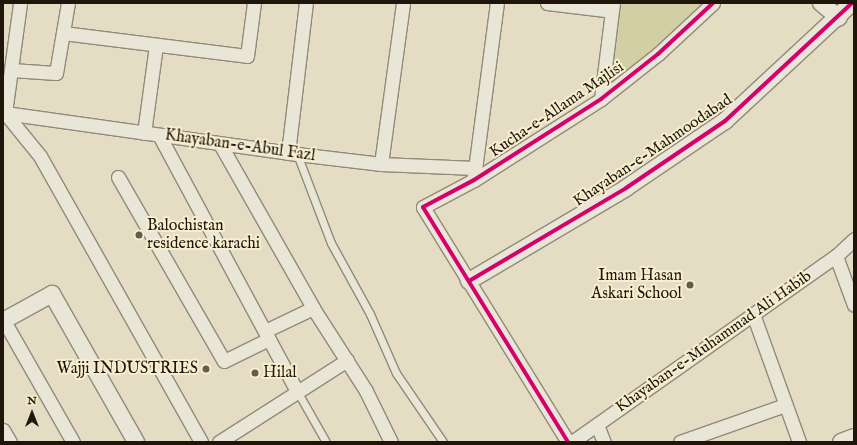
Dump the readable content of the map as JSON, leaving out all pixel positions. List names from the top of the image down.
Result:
{
  "streets": {
    "street": [
      "Kucha-e-Allama Majlisi",
      "Khayaban-e-Abul Fazl",
      "Khayaban-e-Mahmoodabad",
      "Khayaban-e-Muhammad Ali Habib"
    ]
  },
  "crossings": [
    ["Kucha-e-Allama Majlisi", "Khayaban-e-Abul Fazl"],
    ["Kucha-e-Allama Majlisi", "Khayaban-e-Mahmoodabad"]
  ],
  "places": [
    "Balochistan residence karachi",
    "Imam Hasan Askari School",
    "Wajji INDUSTRIES",
    "Hilal"
  ],
  "north": "top"
}
